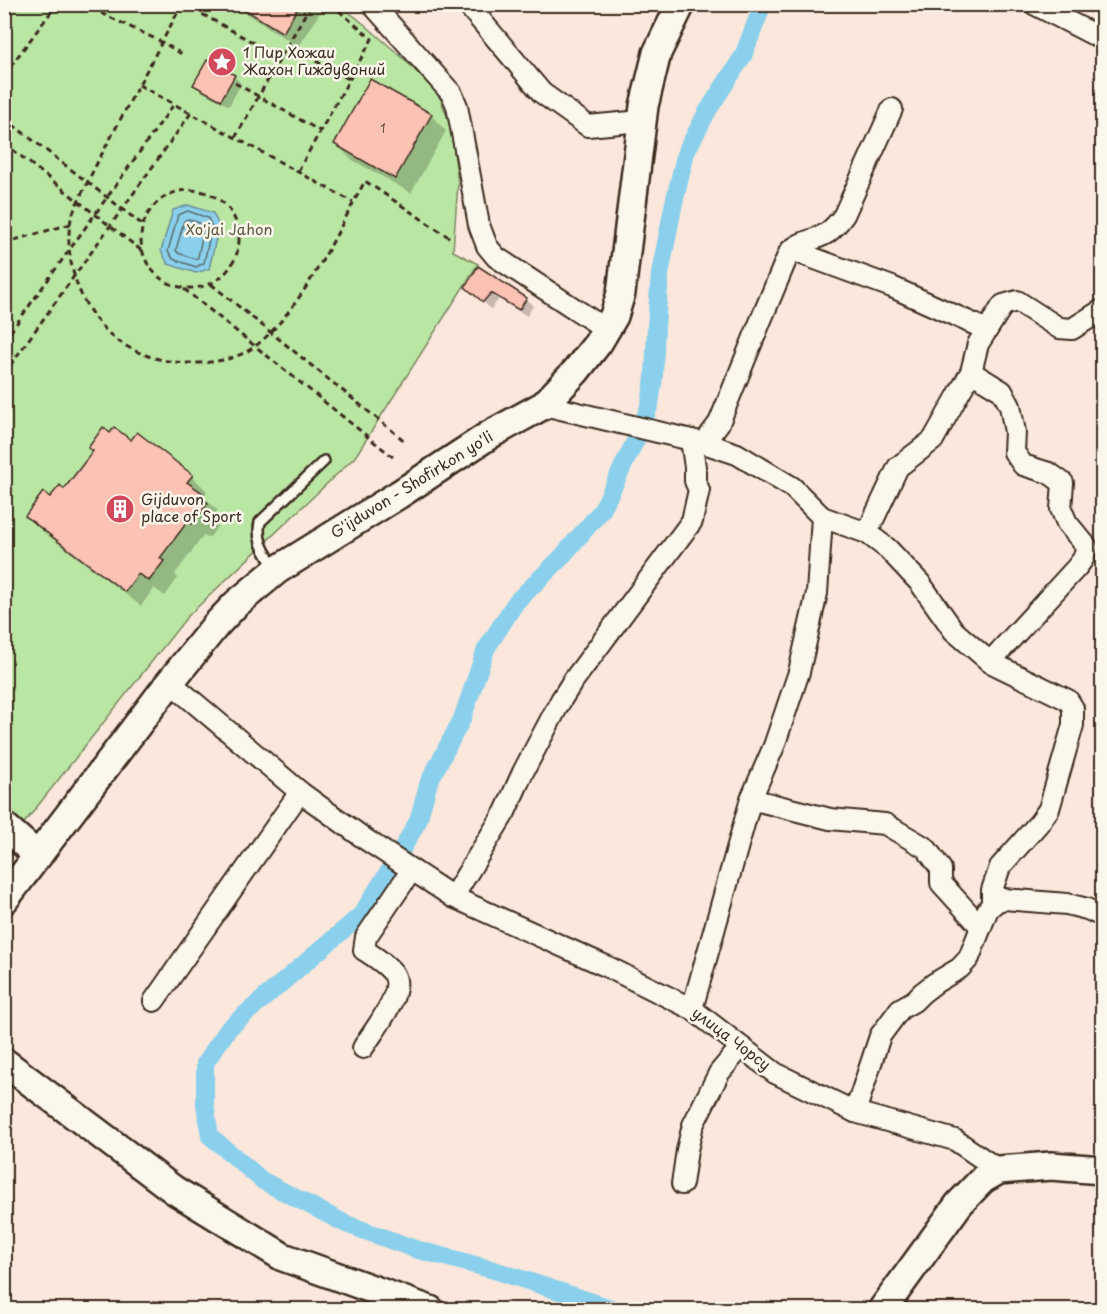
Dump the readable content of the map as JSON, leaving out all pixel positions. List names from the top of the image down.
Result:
{
  "streets": {
    "main road": ["G'ijduvon - Shofirkon yo'li"],
    "street": ["улица Чорсу"]
  },
  "crossings": [
    ["G'ijduvon - Shofirkon yo'li", "улица Чорсу"]
  ],
  "parks": ["Xo'jai Jahon"],
  "places": {
    "place": ["1 Пир Хожаи Жахон Гиждувоний"],
    "building": ["Gijduvon place of Sport"]
  },
  "house_numbers": ["1"]
}
